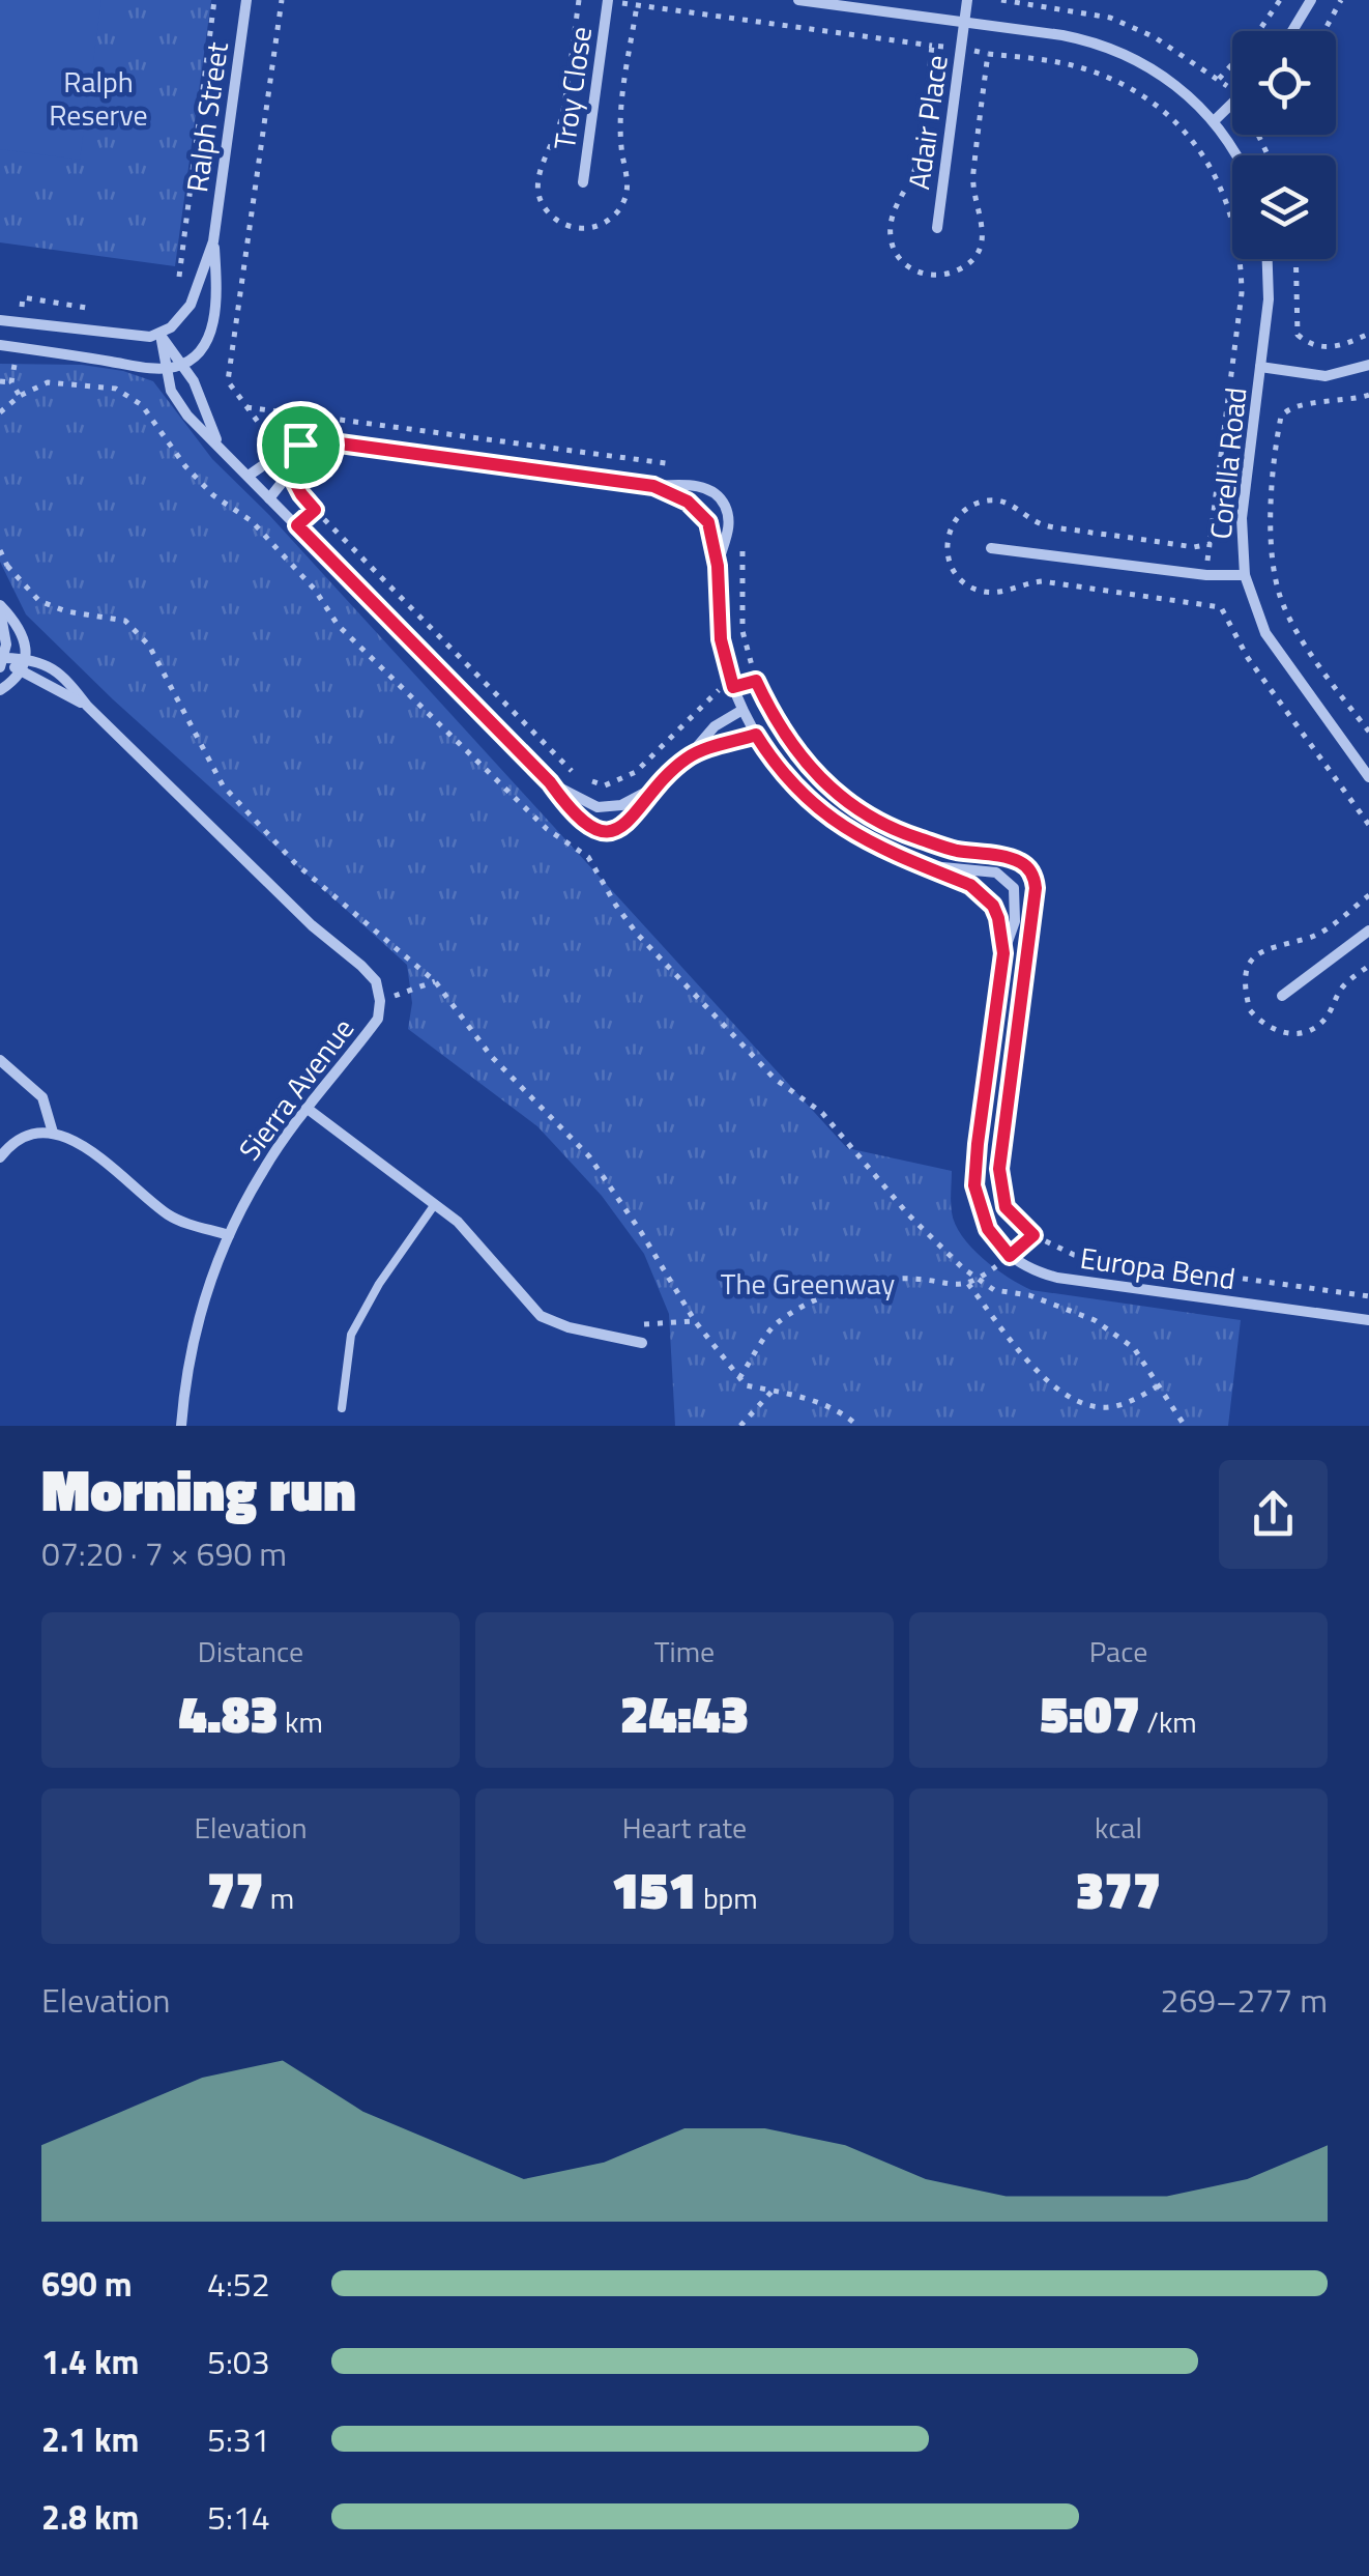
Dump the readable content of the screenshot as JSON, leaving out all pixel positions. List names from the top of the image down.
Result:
{
  "streets": {
    "street": [
      "Troy Close",
      "Ralph Street",
      "Adair Place",
      "Corella Road",
      "Sierra Avenue",
      "Europa Bend"
    ]
  },
  "parks": ["Ralph Reserve", "The Greenway"],
  "page": {
    "heading": ["Morning run", "07:20 · 7 × 690 m"],
    "stats": [
      ["Distance", "4.83 km"],
      ["Time", "24:43"],
      ["Pace", "5:07 /km"],
      ["Elevation", "77 m"],
      ["Heart rate", "151 bpm"],
      ["kcal", "377"]
    ],
    "chart": ["Elevation", "269–277 m"],
    "list": [
      {
        "name": "690 m",
        "note": "4:52"
      },
      {
        "name": "1.4 km",
        "note": "5:03"
      },
      {
        "name": "2.1 km",
        "note": "5:31"
      },
      {
        "name": "2.8 km",
        "note": "5:14"
      }
    ]
  }
}
